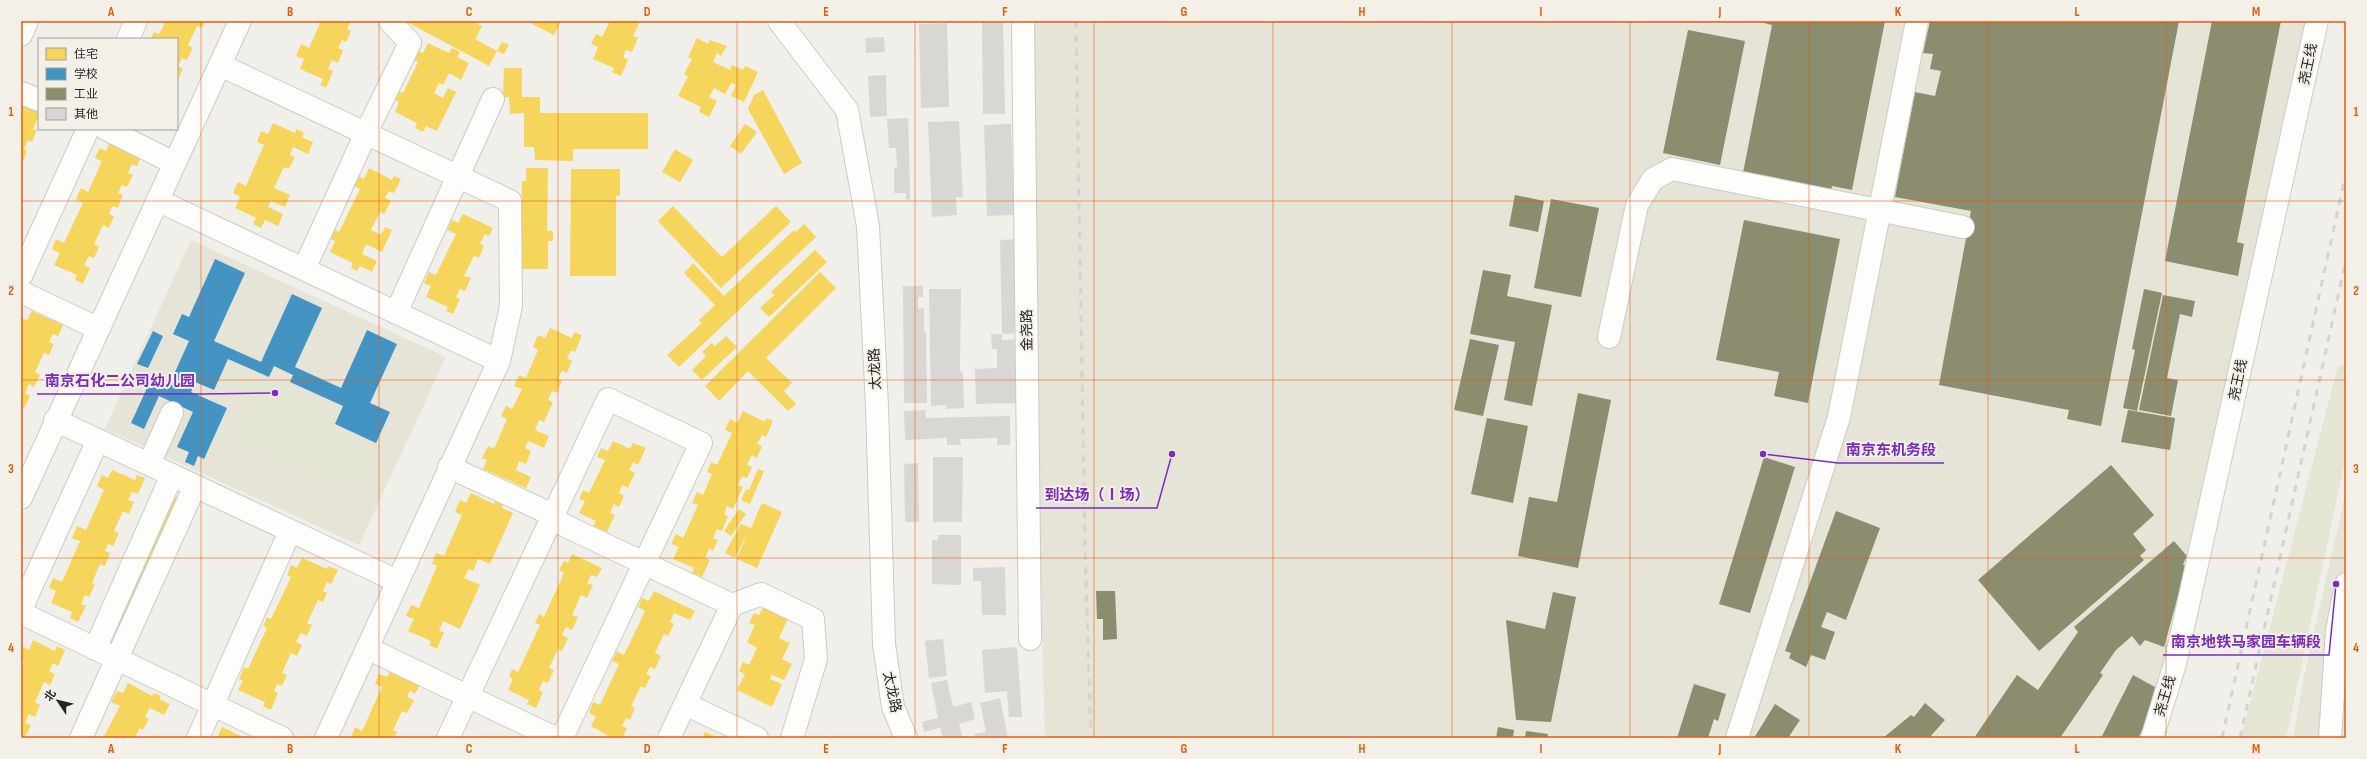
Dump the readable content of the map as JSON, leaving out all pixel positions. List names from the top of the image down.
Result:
{
  "streets": {
    "street": ["尧王线", "金尧路", "太龙路"]
  },
  "places": [
    "南京石化二公司幼儿园",
    "到达场（Ⅰ场）",
    "南京东机务段",
    "南京地铁马家园车辆段"
  ],
  "legend": [
    "住宅",
    "学校",
    "工业",
    "其他"
  ],
  "north": "top left",
  "grid": {
    "columns": [
      "A",
      "B",
      "C",
      "D",
      "E",
      "F",
      "G",
      "H",
      "I",
      "J",
      "K",
      "L",
      "M"
    ],
    "rows": [
      "1",
      "2",
      "3",
      "4"
    ]
  }
}
